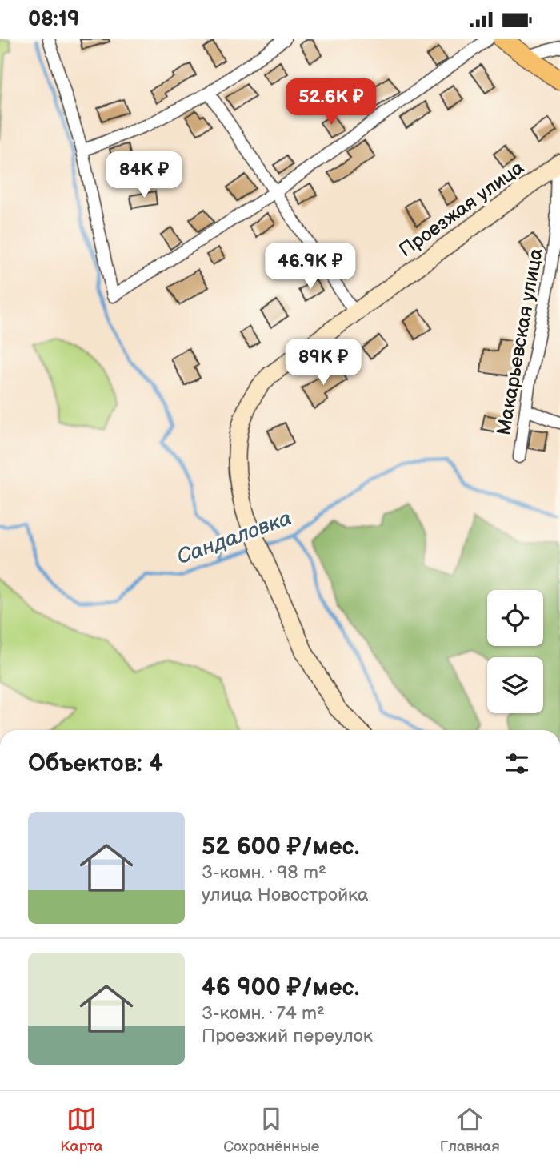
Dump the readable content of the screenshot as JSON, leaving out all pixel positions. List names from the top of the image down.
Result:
{
  "streets": {
    "street": ["Проезжая улица", "Макарьевская улица"]
  },
  "crossings": [
    ["Проезжая улица", "Макарьевская улица"]
  ],
  "water": ["Сандаловка"],
  "page": {
    "status": "08:19",
    "price": [
      "52.6K ₽",
      "84K ₽",
      "46.9K ₽",
      "89K ₽"
    ],
    "heading": "Объектов: 4",
    "list": [
      {
        "name": "52 600 ₽/мес.",
        "note": "3-комн. · 98 m² · улица Новостройка"
      },
      {
        "name": "46 900 ₽/мес.",
        "note": "3-комн. · 74 m² · Проезжий переулок"
      }
    ],
    "tabs": ["Карта", "Сохранённые", "Главная"]
  }
}
